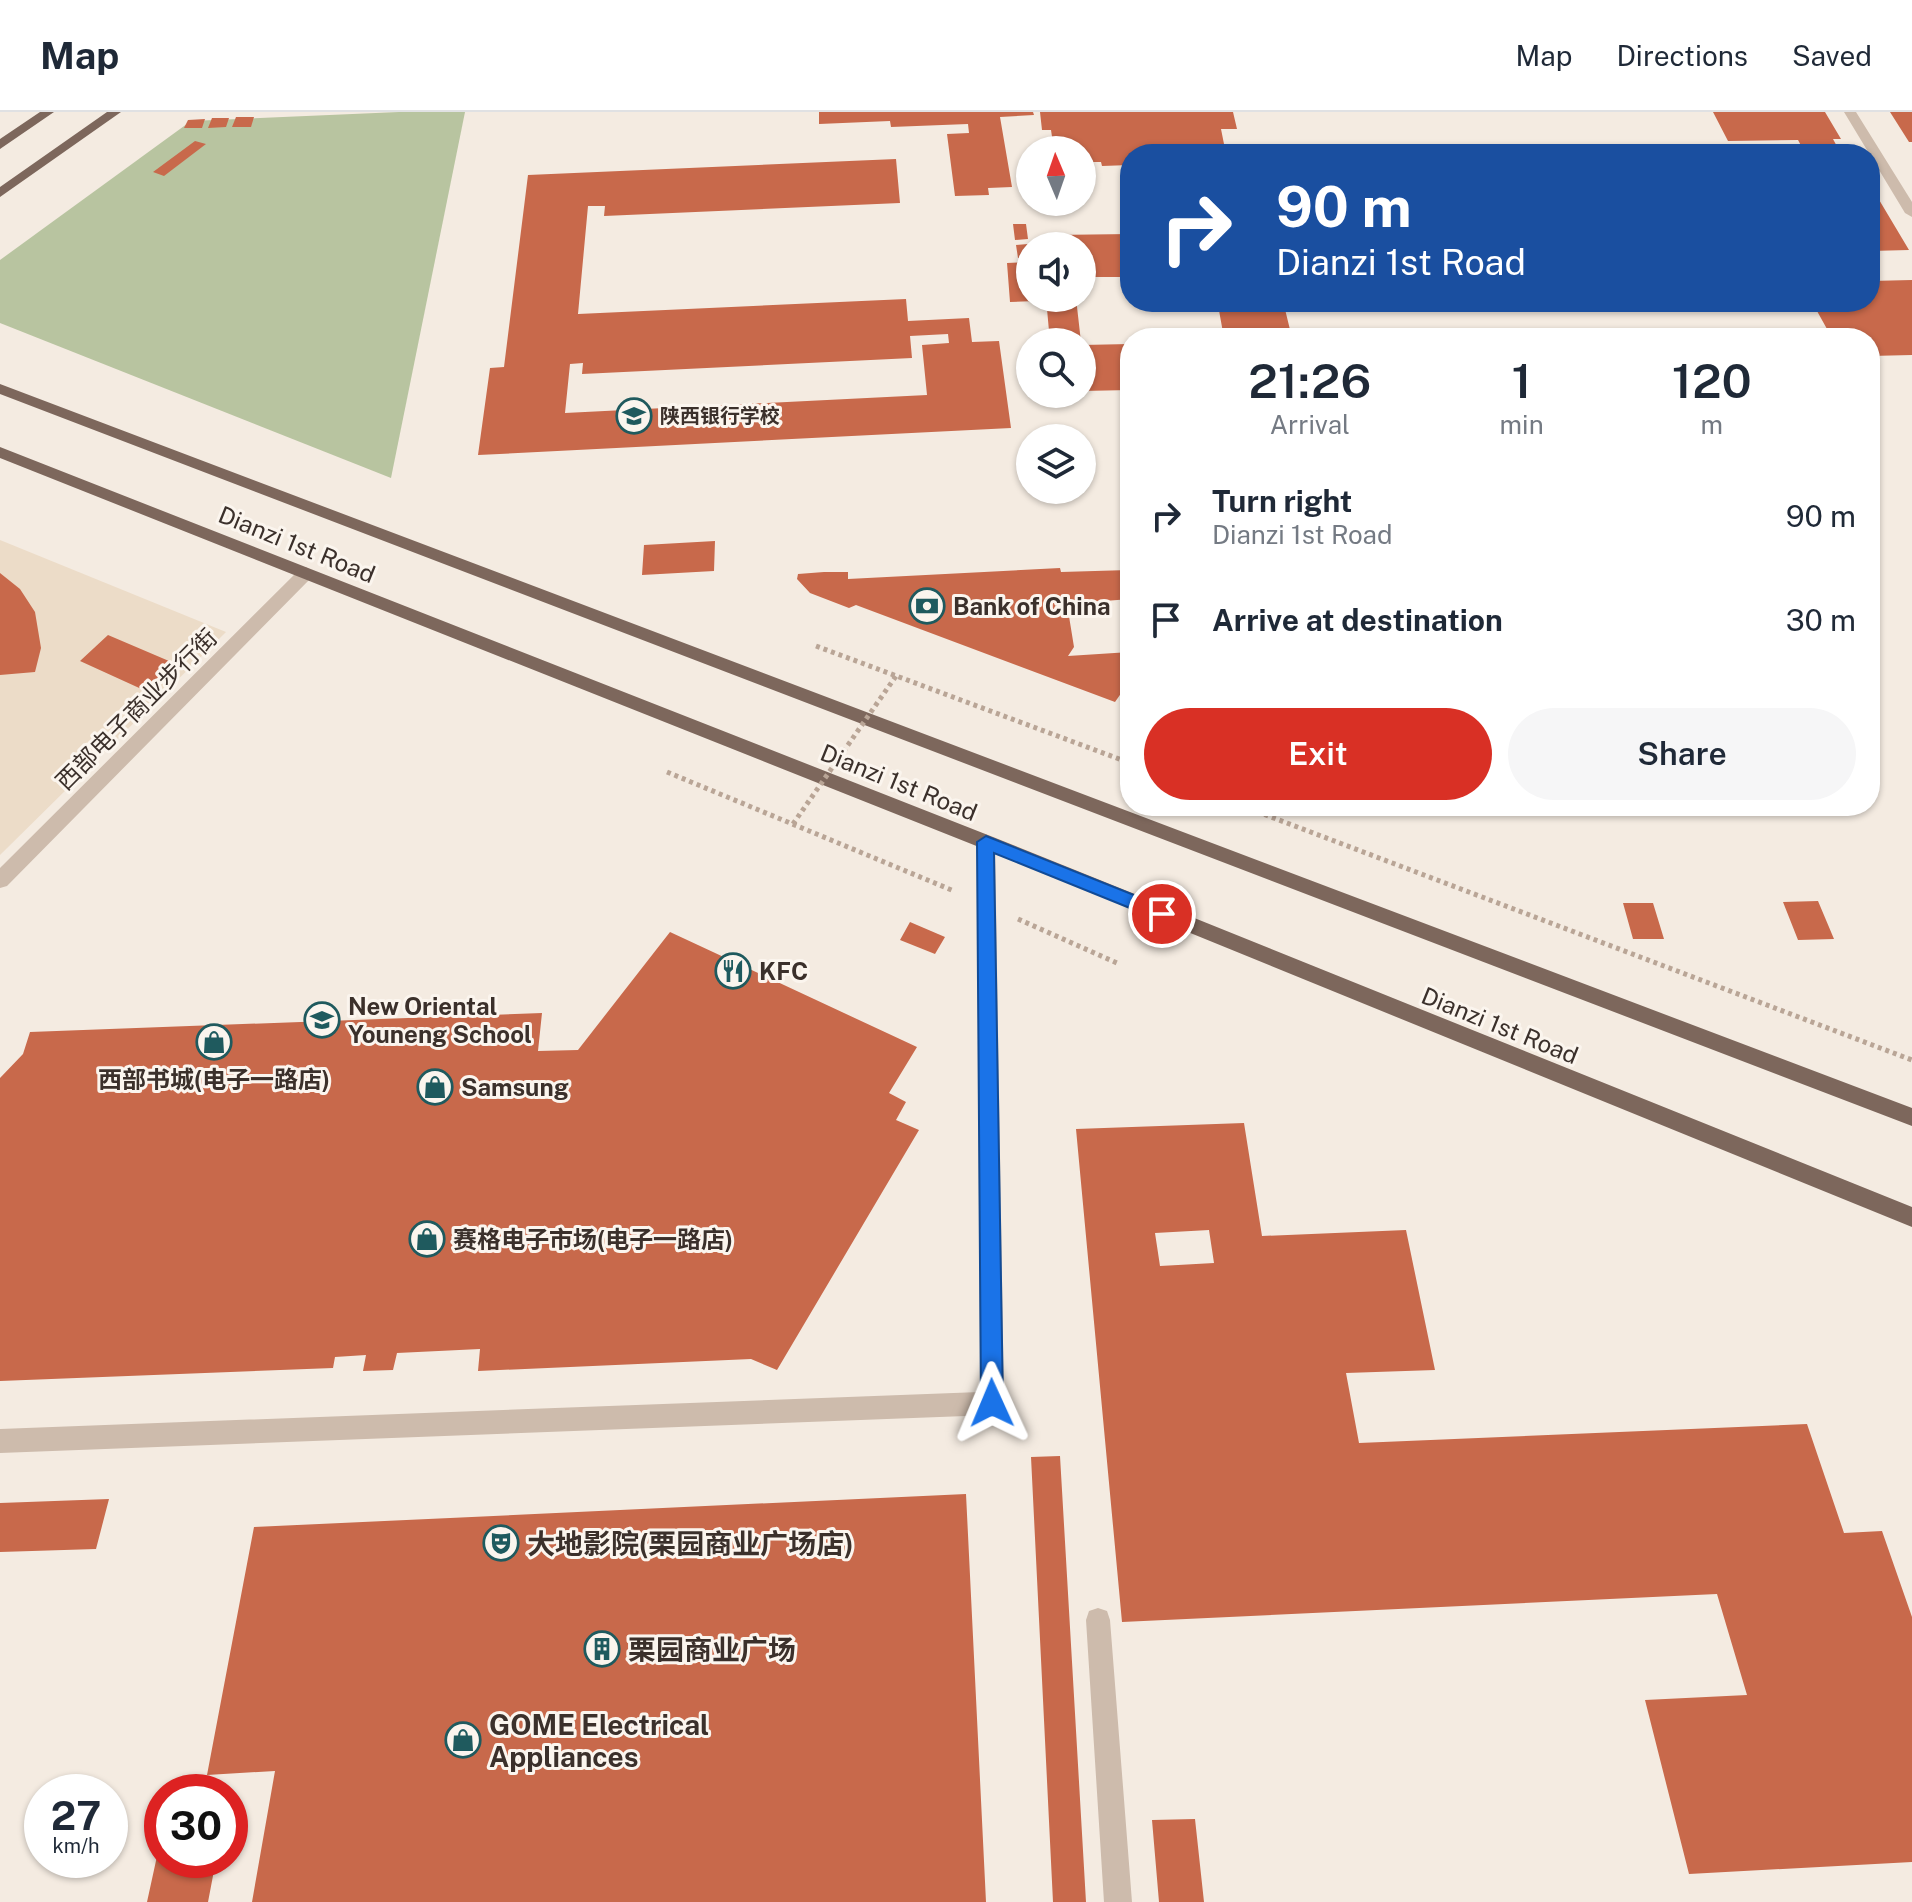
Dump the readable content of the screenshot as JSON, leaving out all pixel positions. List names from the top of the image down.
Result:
{
  "streets": {
    "main road": ["Dianzi 1st Road"],
    "street": ["西部电子商业步行街"]
  },
  "crossings": [
    ["Dianzi 1st Road", "西部电子商业步行街"]
  ],
  "places": {
    "school or university": ["陕西银行学校", "New Oriental Youneng School"],
    "bank": ["Bank of China"],
    "restaurant": ["KFC"],
    "shop": [
      "西部书城(电子一路店)",
      "Samsung",
      "赛格电子市场(电子一路店)",
      "GOME Electrical Appliances"
    ],
    "theatre": ["大地影院(栗园商业广场店)"],
    "building": ["栗园商业广场"]
  },
  "north": "top",
  "page": {
    "header": "Map",
    "nav": ["Map", "Directions", "Saved"],
    "turn": ["90 m", "Dianzi 1st Road"],
    "eta": [
      "21:26",
      "Arrival",
      "1",
      "min",
      "120",
      "m"
    ],
    "list": [
      {
        "name": "Turn right",
        "note": "Dianzi 1st Road",
        "value": "90 m"
      },
      {
        "name": "Arrive at destination",
        "value": "30 m"
      }
    ],
    "buttons": ["Exit", "Share"],
    "speed": "27 km/h",
    "limit": "30"
  }
}
